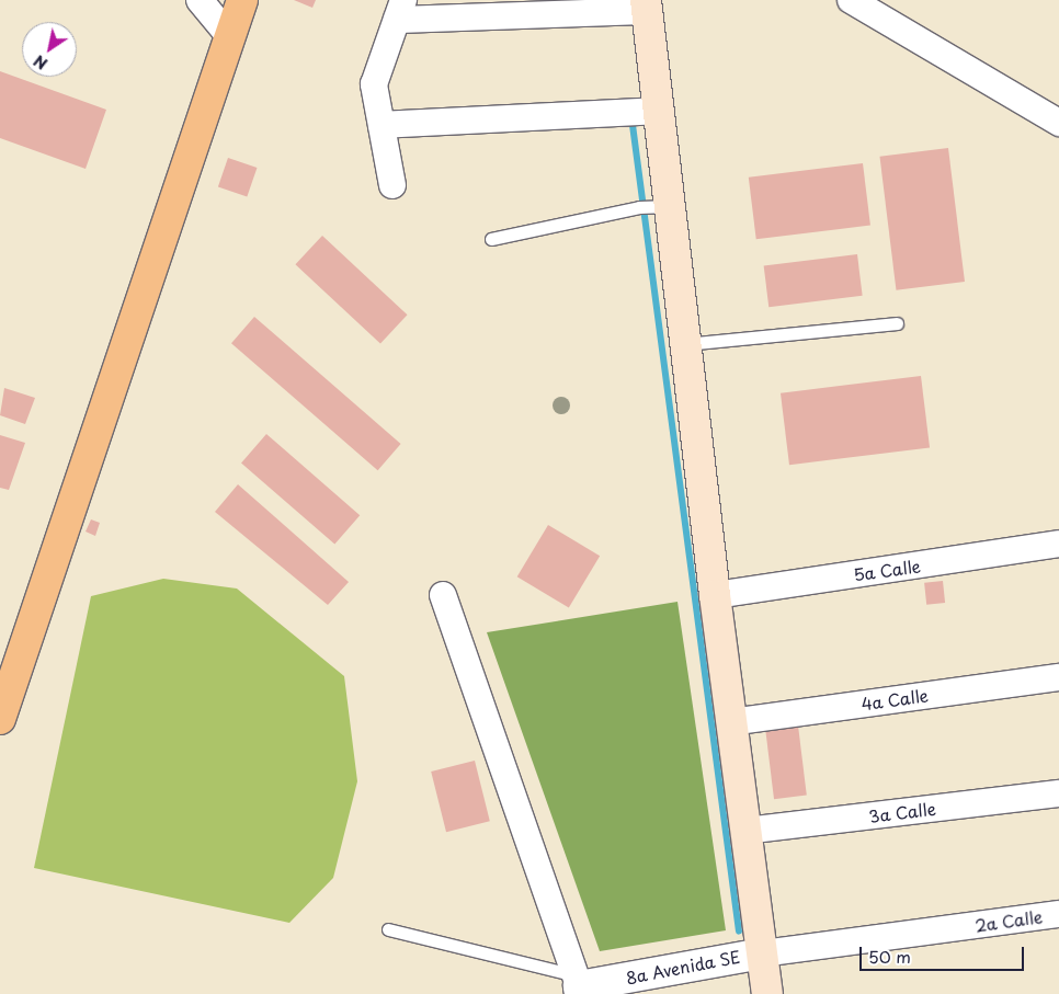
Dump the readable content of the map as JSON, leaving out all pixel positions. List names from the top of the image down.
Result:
{
  "streets": {
    "street": [
      "5a Calle",
      "4a Calle",
      "3a Calle",
      "2a Calle",
      "8a Avenida SE"
    ]
  },
  "crossings": [
    ["2a Calle", "8a Avenida SE"]
  ],
  "scale_bar": "50 m",
  "north": "bottom left"
}
